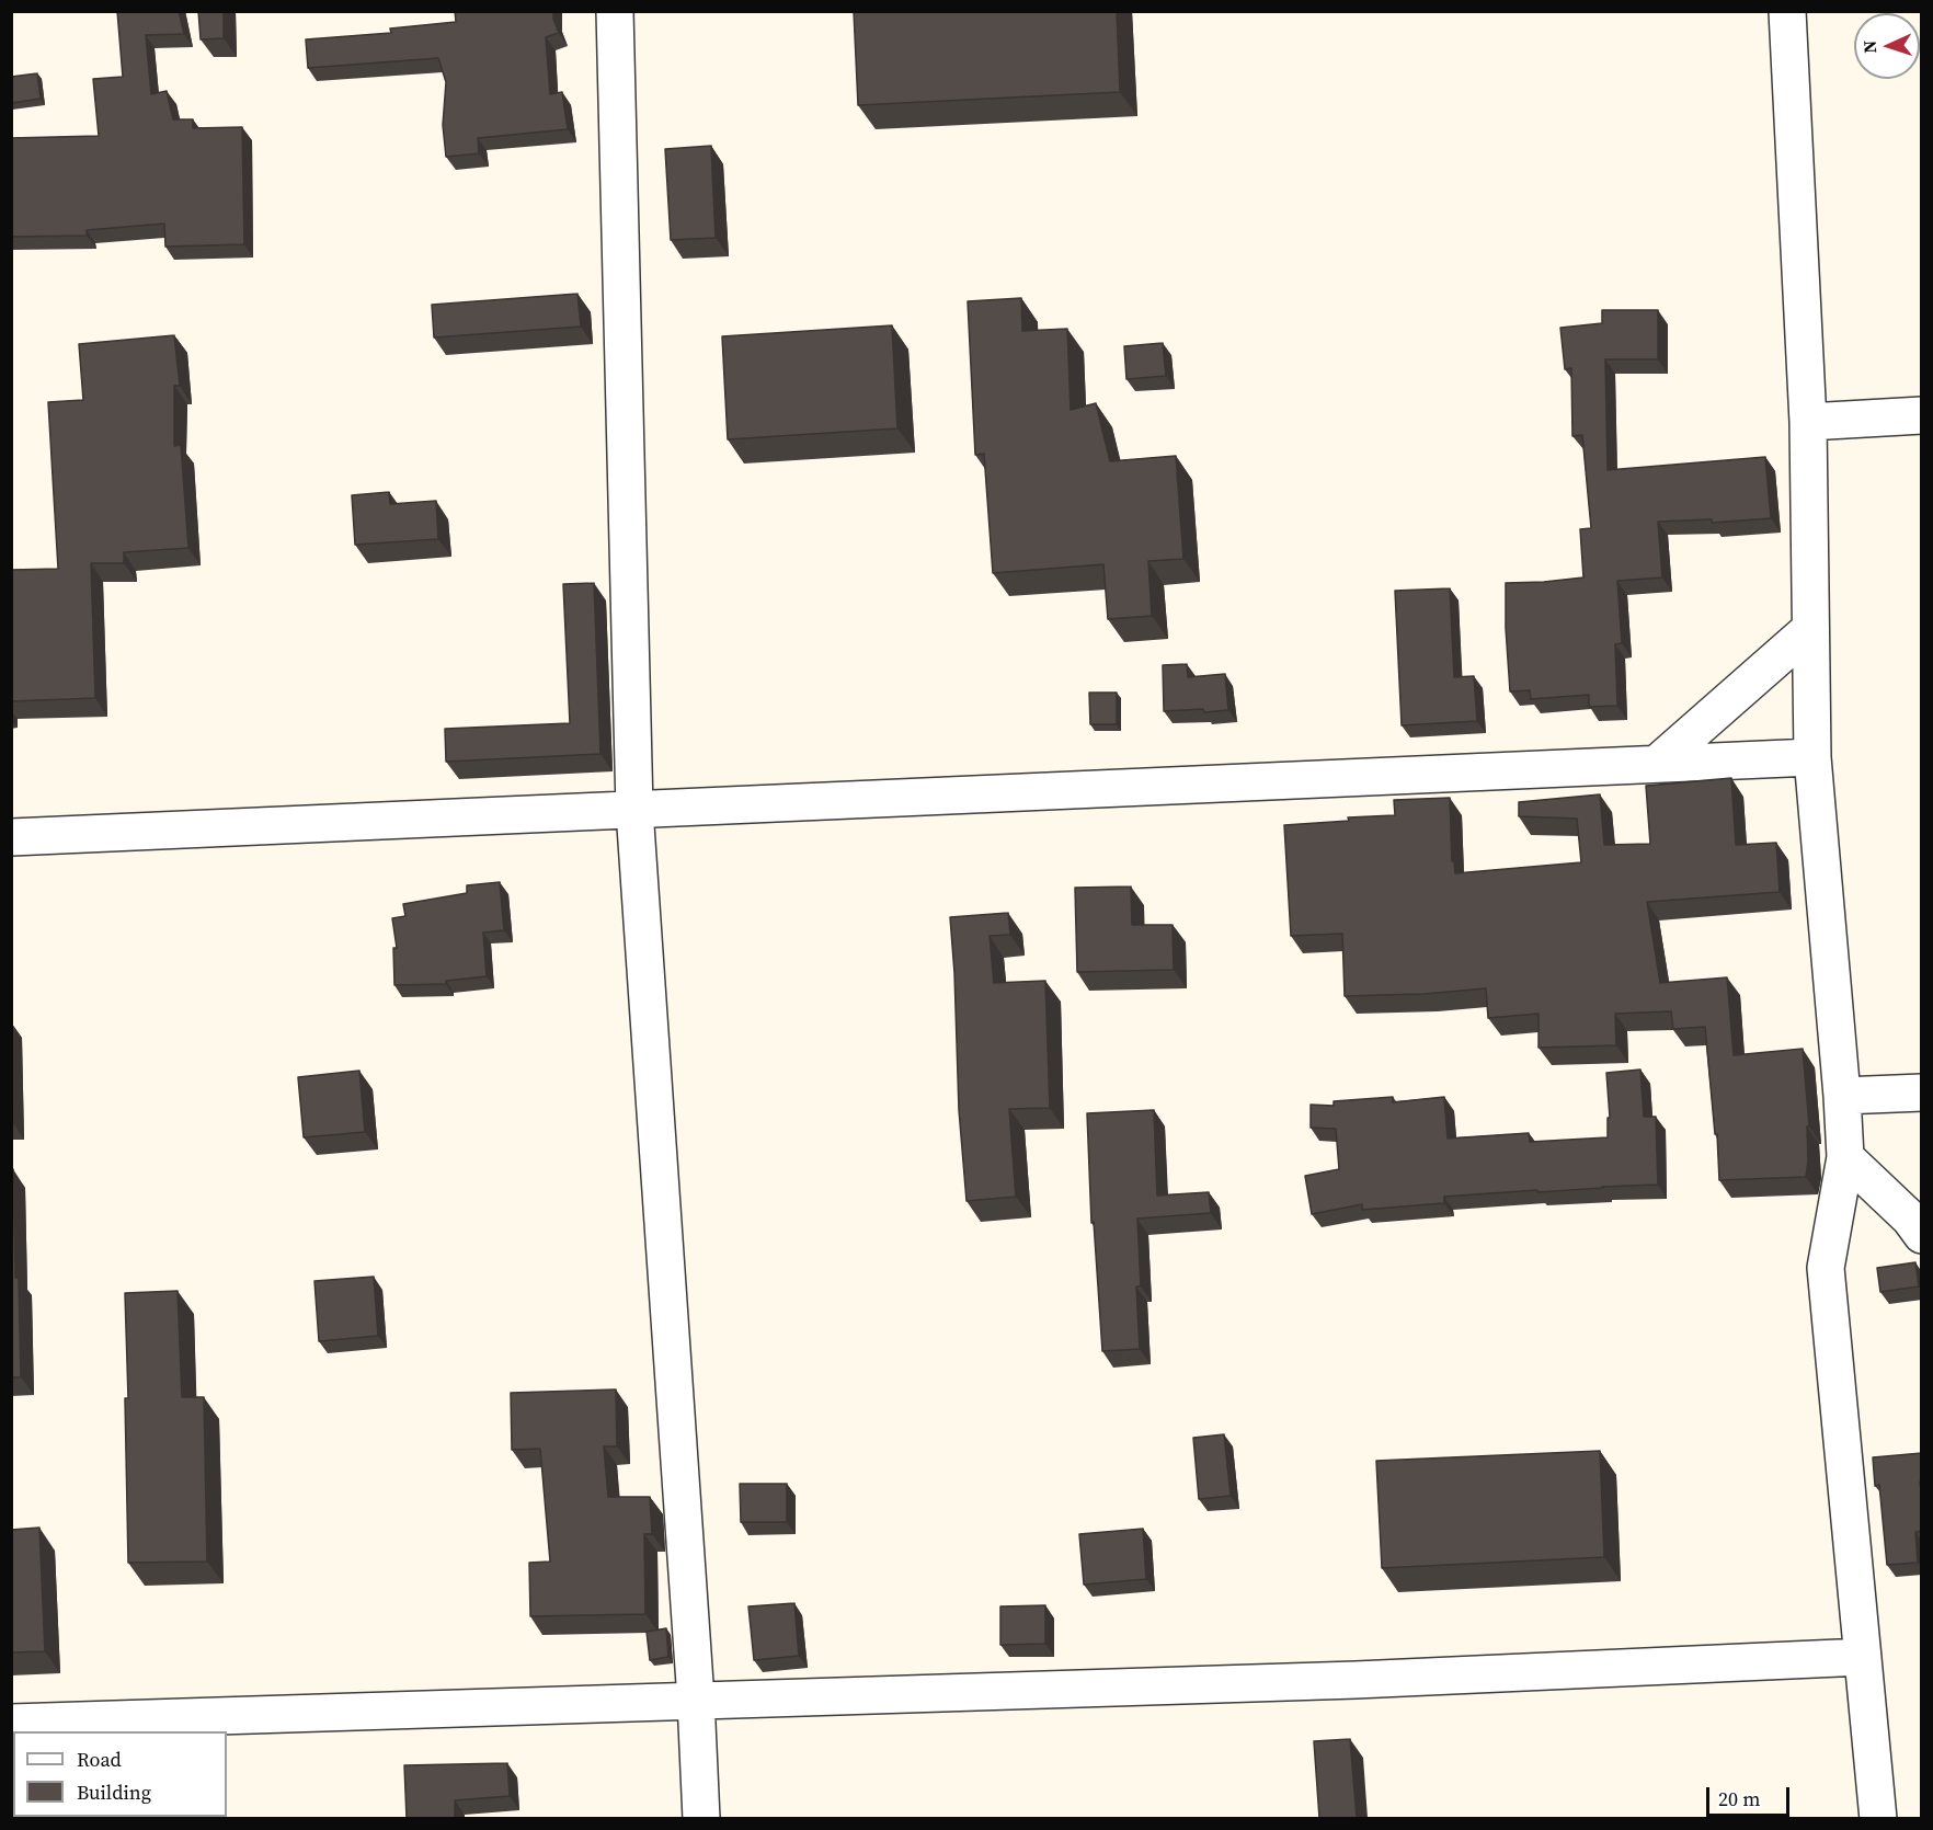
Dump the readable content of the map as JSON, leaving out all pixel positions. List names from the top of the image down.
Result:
{
  "legend": ["Road", "Building"],
  "scale_bar": "20 m",
  "north": "left"
}
